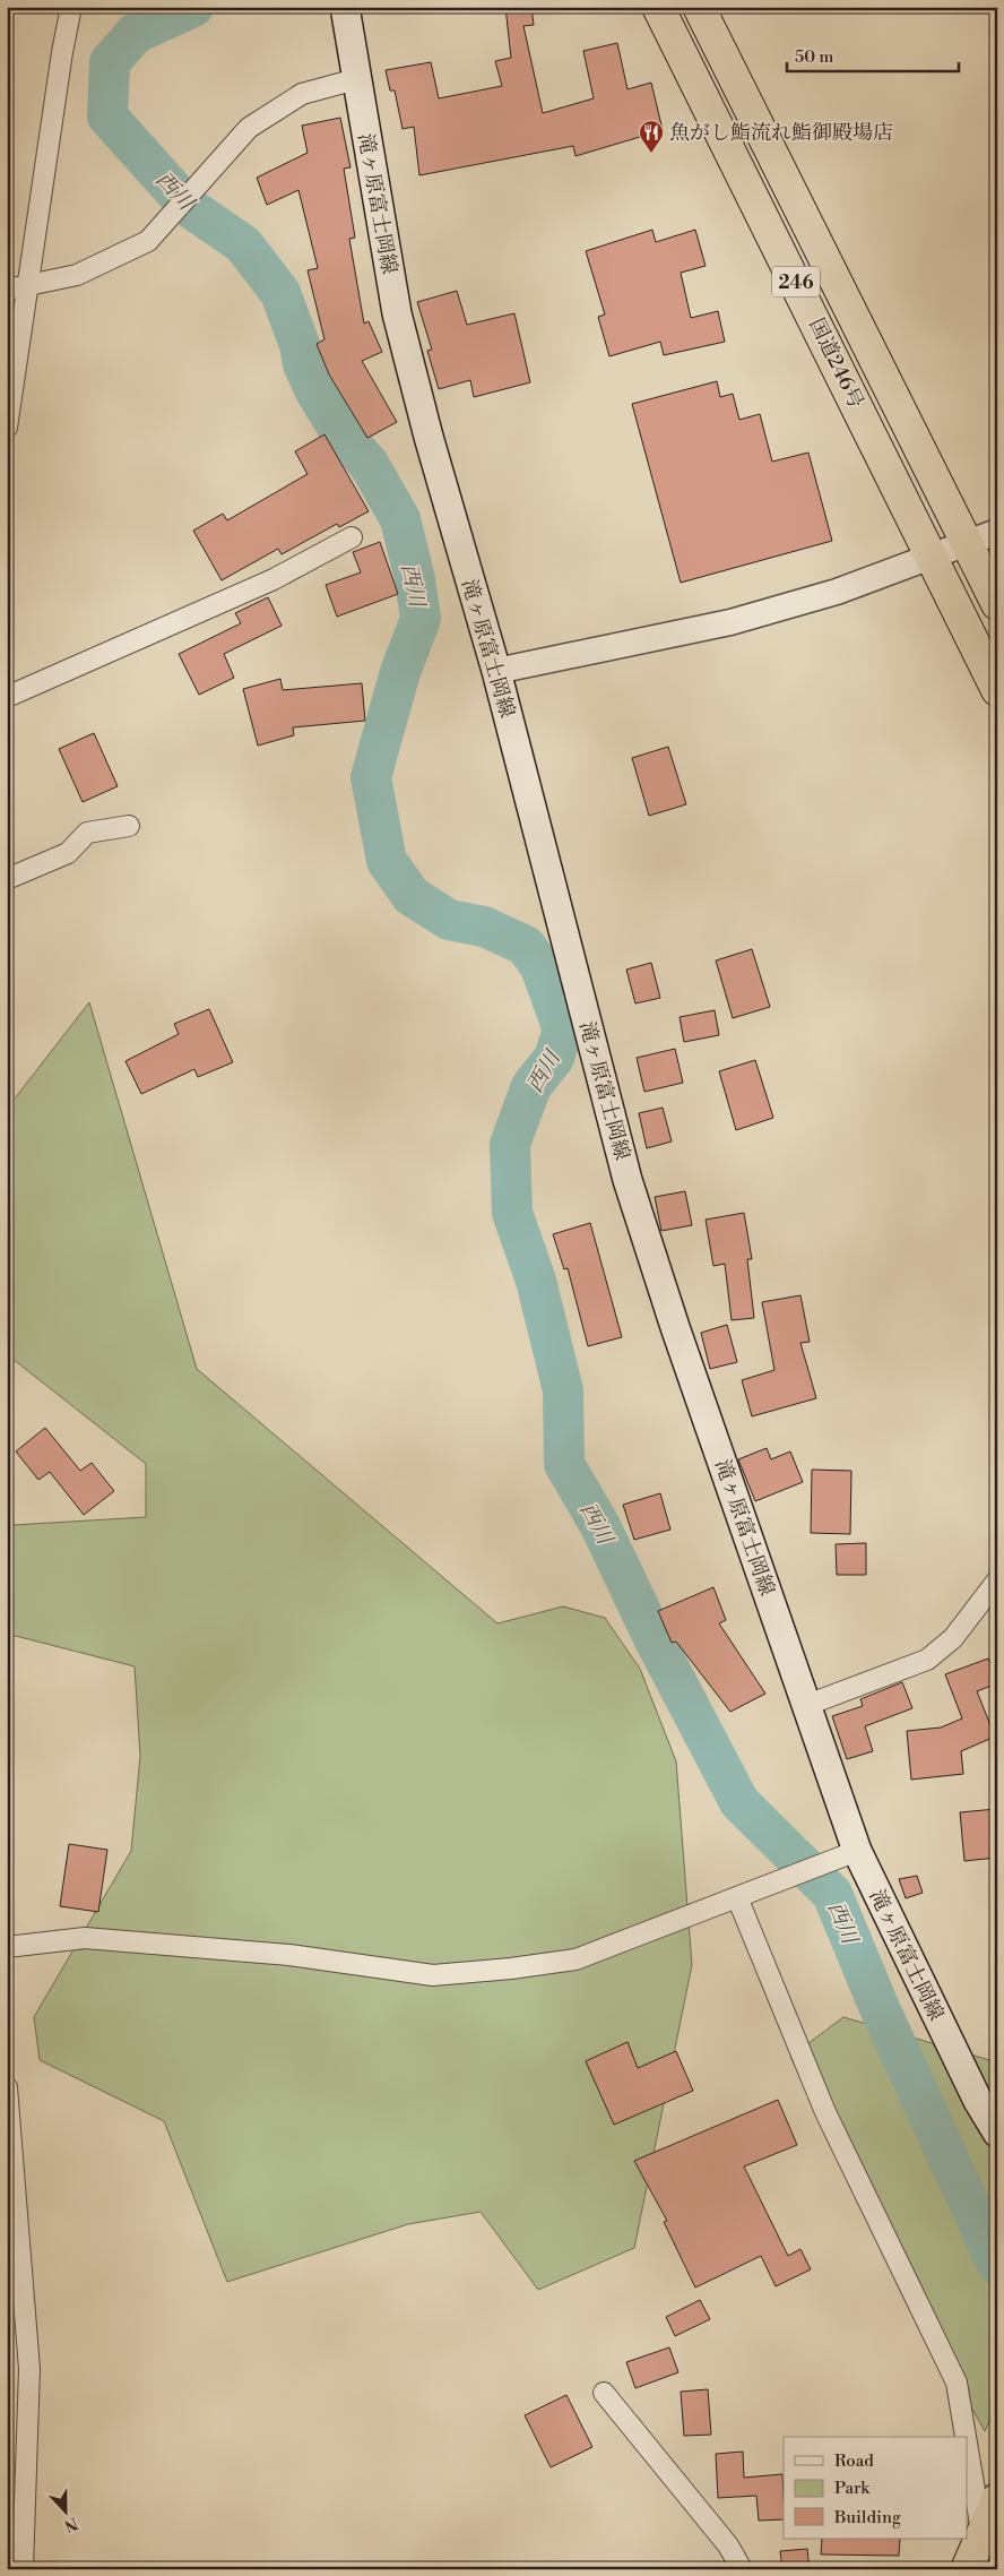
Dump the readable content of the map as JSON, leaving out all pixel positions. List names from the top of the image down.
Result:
{
  "streets": {
    "highway": ["246", "国道246号"],
    "main road": ["滝ヶ原富士岡線"]
  },
  "water": ["西川"],
  "places": {
    "restaurant": ["魚がし鮨流れ鮨御殿場店"]
  },
  "legend": ["Road", "Park", "Building"],
  "scale_bar": "50 m",
  "north": "bottom"
}
